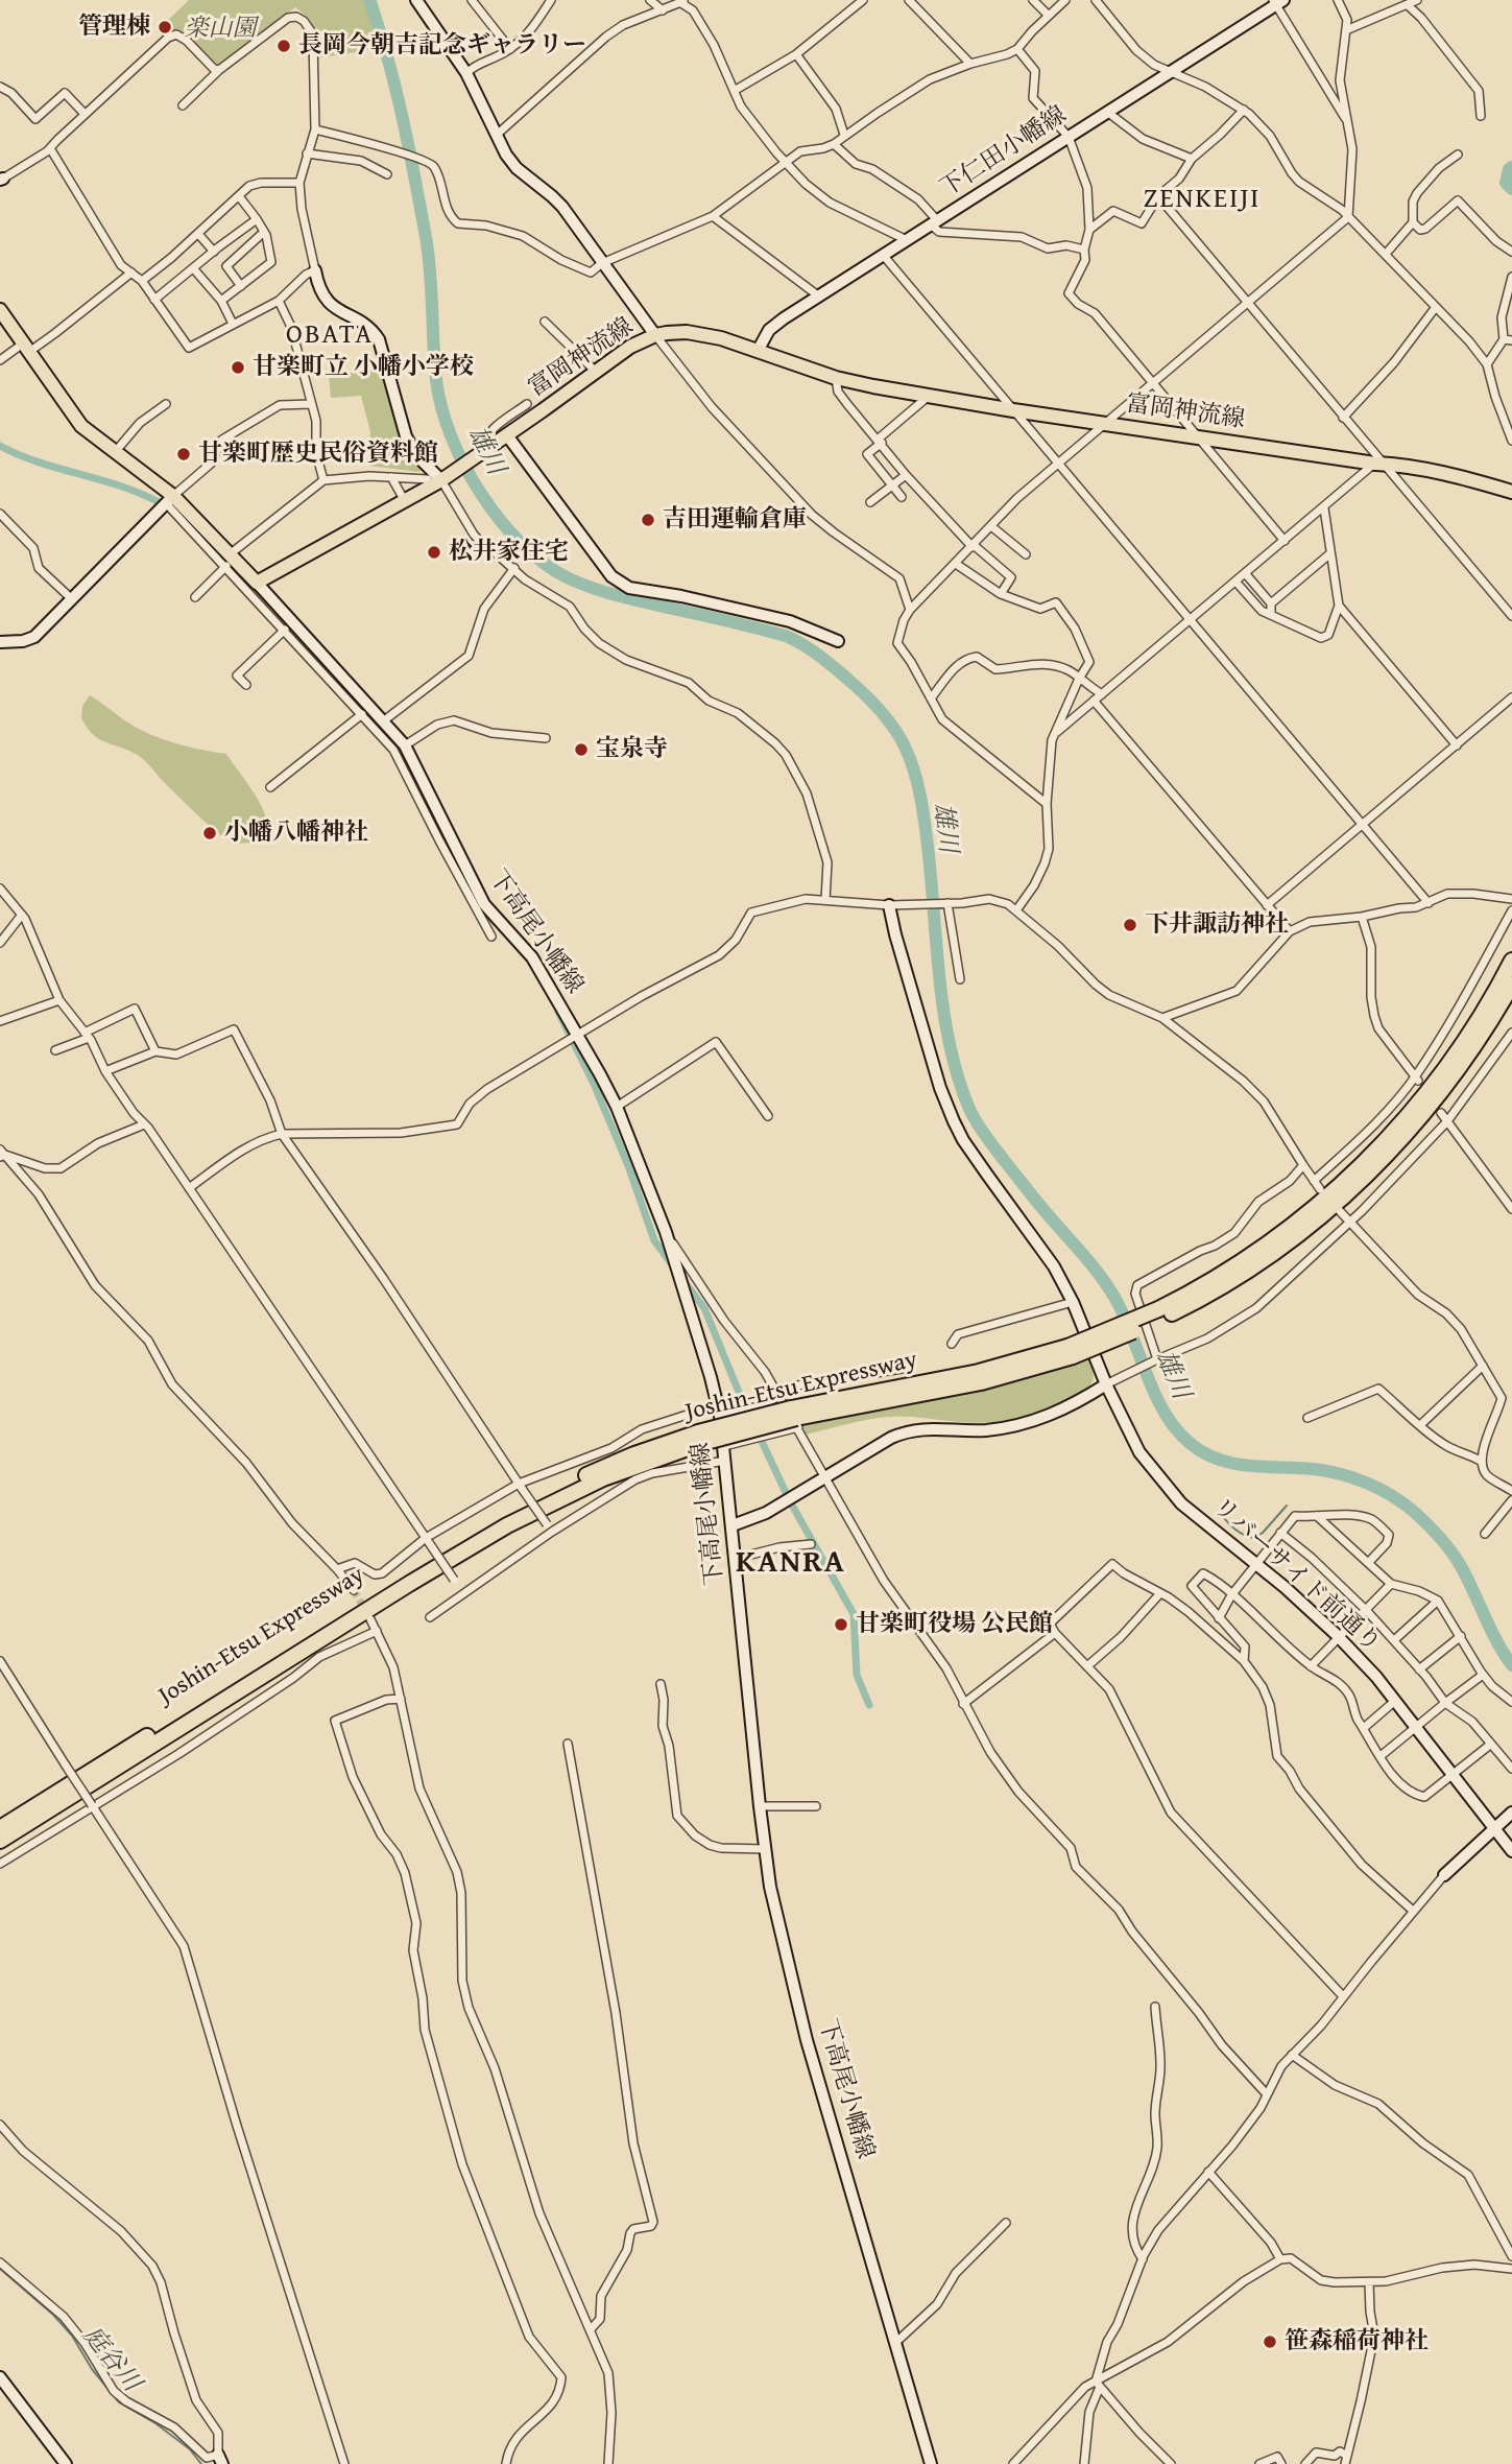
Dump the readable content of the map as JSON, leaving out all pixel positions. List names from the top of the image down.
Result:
{
  "streets": {
    "highway": ["Joshin-Etsu Expressway"],
    "main road": [
      "下仁田小幡線",
      "富岡神流線",
      "下高尾小幡線",
      "リバーサイド前通り"
    ]
  },
  "crossings": [
    ["下仁田小幡線", "富岡神流線"],
    ["富岡神流線", "下高尾小幡線"]
  ],
  "districts": ["ZENKEIJI", "OBATA", "KANRA"],
  "water": ["雄川", "庭谷川"],
  "parks": ["楽山園"],
  "places": [
    "管理棟",
    "長岡今朝吉記念ギャラリー",
    "甘楽町立 小幡小学校",
    "甘楽町歴史民俗資料館",
    "吉田運輸倉庫",
    "松井家住宅",
    "宝泉寺",
    "小幡八幡神社",
    "下井諏訪神社",
    "甘楽町役場 公民館",
    "笹森稲荷神社"
  ]
}
